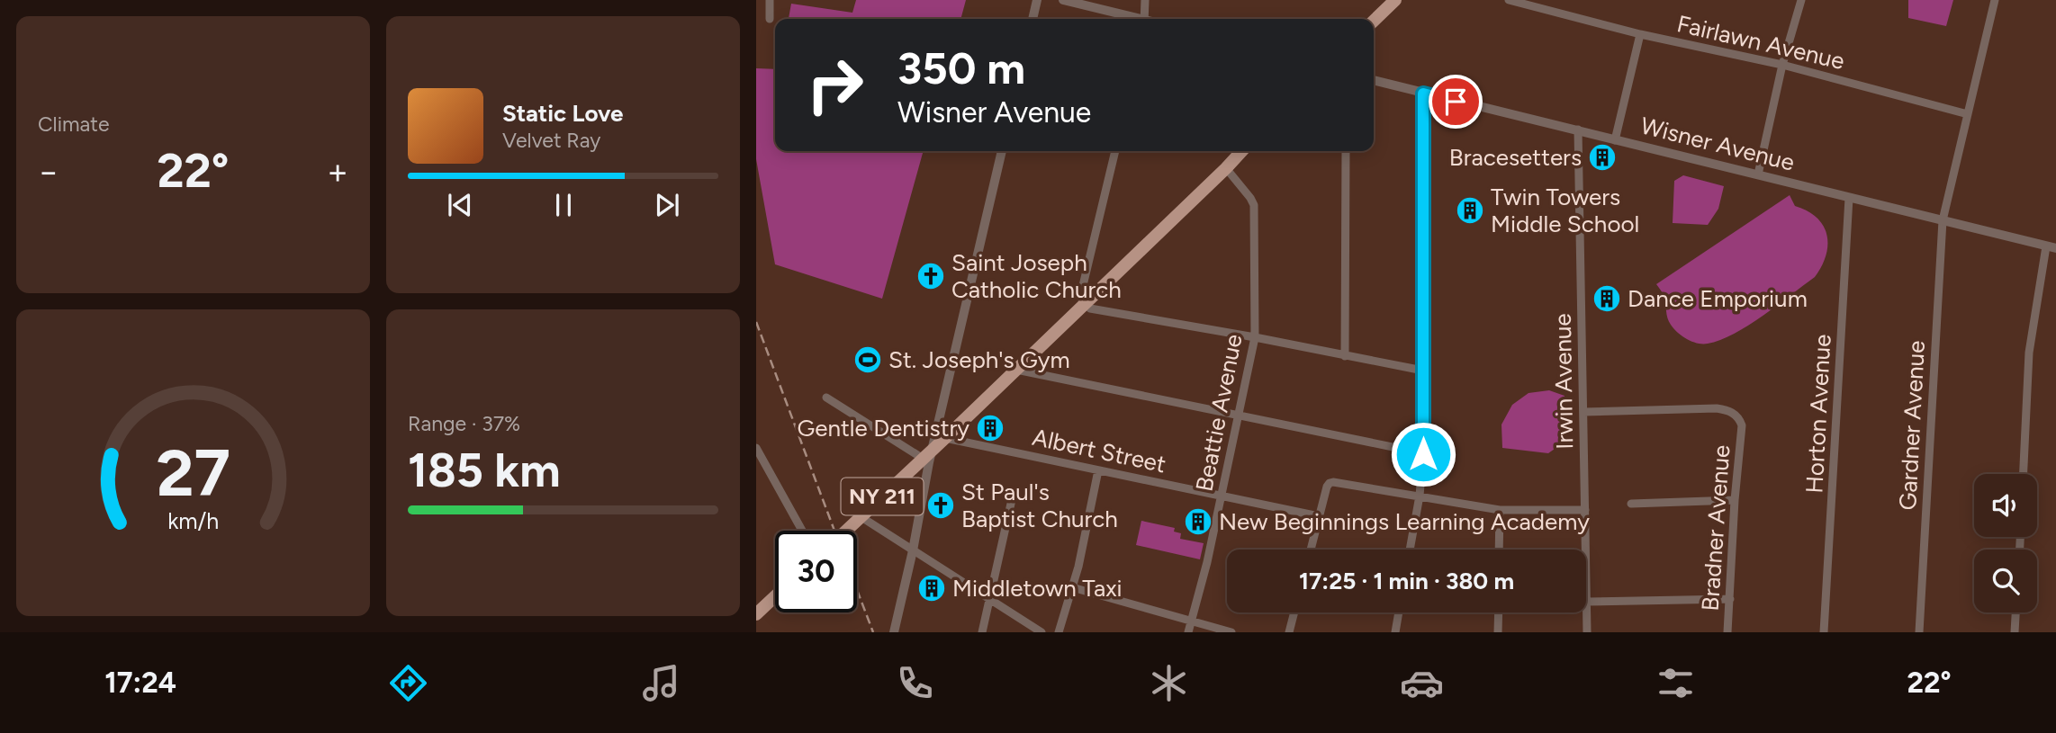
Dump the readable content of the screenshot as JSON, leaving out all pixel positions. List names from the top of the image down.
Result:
{
  "streets": {
    "main road": ["NY 211"],
    "street": [
      "Fairlawn Avenue",
      "Wisner Avenue",
      "Irwin Avenue",
      "Beattie Avenue",
      "Horton Avenue",
      "Gardner Avenue",
      "Albert Street",
      "Bradner Avenue"
    ]
  },
  "crossings": [
    ["Fairlawn Avenue", "Gardner Avenue"],
    ["Wisner Avenue", "Irwin Avenue"],
    ["Wisner Avenue", "Horton Avenue"],
    ["Wisner Avenue", "Gardner Avenue"],
    ["Irwin Avenue", "Bradner Avenue"],
    ["Beattie Avenue", "Albert Street"],
    ["Beattie Avenue", "NY 211"],
    ["Albert Street", "NY 211"]
  ],
  "places": {
    "building": [
      "Bracesetters",
      "Twin Towers Middle School",
      "Dance Emporium",
      "Gentle Dentistry",
      "New Beginnings Learning Academy",
      "Middletown Taxi"
    ],
    "church": ["Saint Joseph Catholic Church", "St Paul's Baptist Church"],
    "sports": ["St. Joseph's Gym"]
  },
  "page": {
    "tile": [
      "Climate",
      ["Range · 37%", "185 km"]
    ],
    "turn": ["350 m", "Wisner Avenue"],
    "song": ["Static Love", "Velvet Ray"],
    "heat": ["−", "22°", "+"],
    "limit": "30",
    "trip": "17:25 · 1 min · 380 m",
    "tabs": ["17:24", "22°"],
    "gauge": ["27", "km/h"]
  }
}
